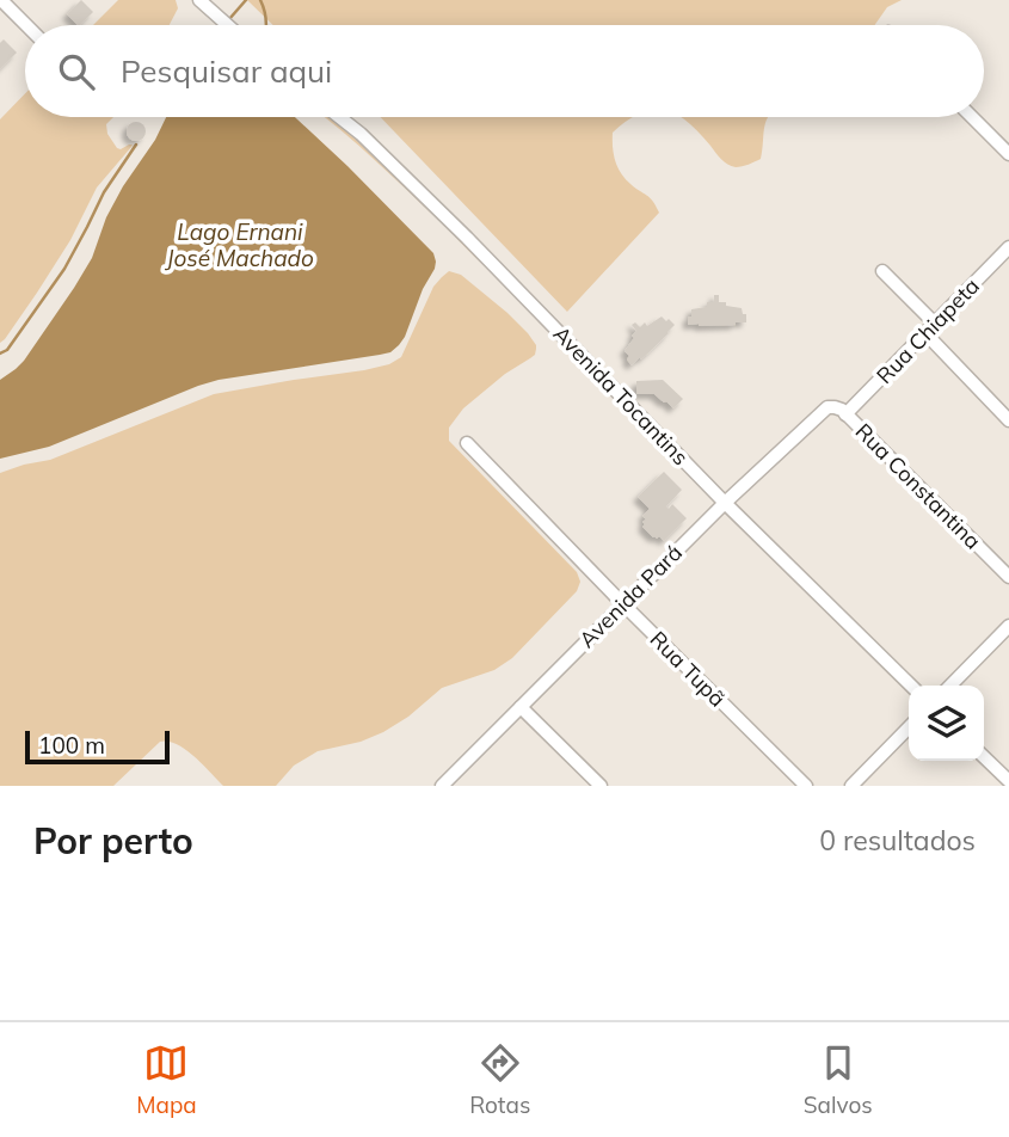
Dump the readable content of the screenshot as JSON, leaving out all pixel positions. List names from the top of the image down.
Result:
{
  "streets": {
    "street": [
      "Rua Chiapeta",
      "Avenida Tocantins",
      "Rua Constantina",
      "Avenida Pará",
      "Rua Tupã"
    ]
  },
  "crossings": [
    ["Rua Chiapeta", "Rua Constantina"],
    ["Avenida Tocantins", "Avenida Pará"],
    ["Rua Constantina", "Avenida Pará"],
    ["Avenida Pará", "Rua Tupã"]
  ],
  "water": ["Lago Ernani José Machado"],
  "scale_bar": "100 m",
  "page": {
    "search": "Pesquisar aqui",
    "scale": "100 m",
    "heading": ["Por perto", "0 resultados"],
    "nav": ["Mapa", "Rotas", "Salvos"]
  }
}
